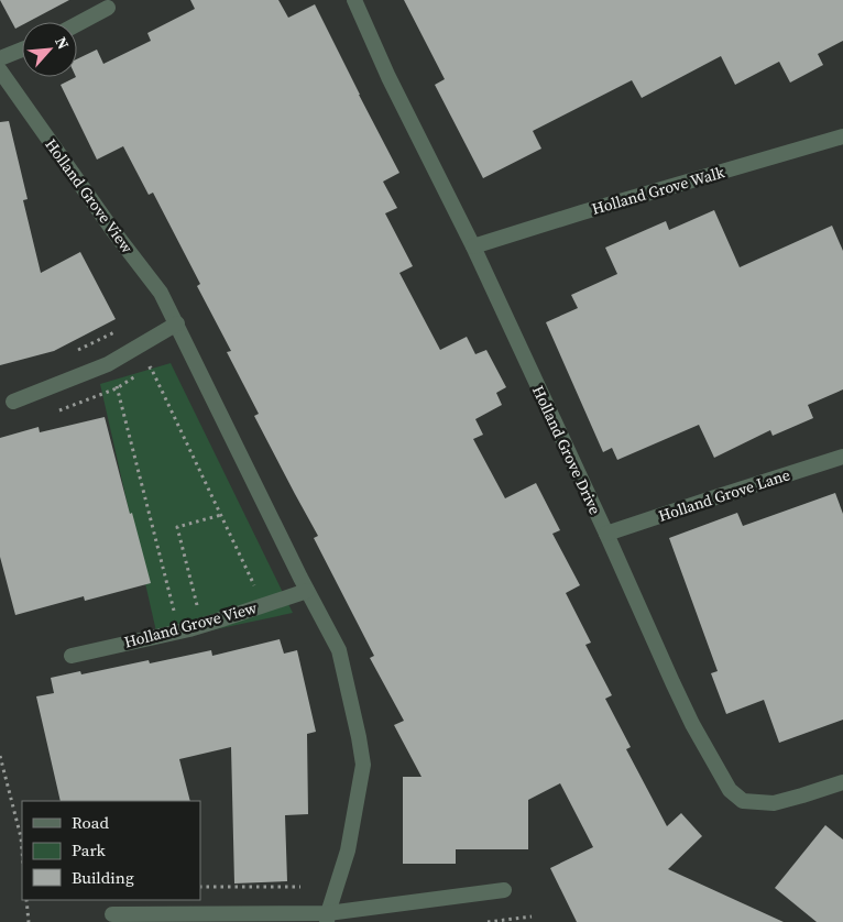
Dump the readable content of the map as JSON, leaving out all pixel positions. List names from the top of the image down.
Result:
{
  "streets": {
    "street": [
      "Holland Grove Walk",
      "Holland Grove View",
      "Holland Grove Drive",
      "Holland Grove Lane"
    ]
  },
  "crossings": [
    ["Holland Grove Walk", "Holland Grove Drive"],
    ["Holland Grove Drive", "Holland Grove Lane"]
  ],
  "legend": ["Road", "Park", "Building"],
  "north": "top right"
}
